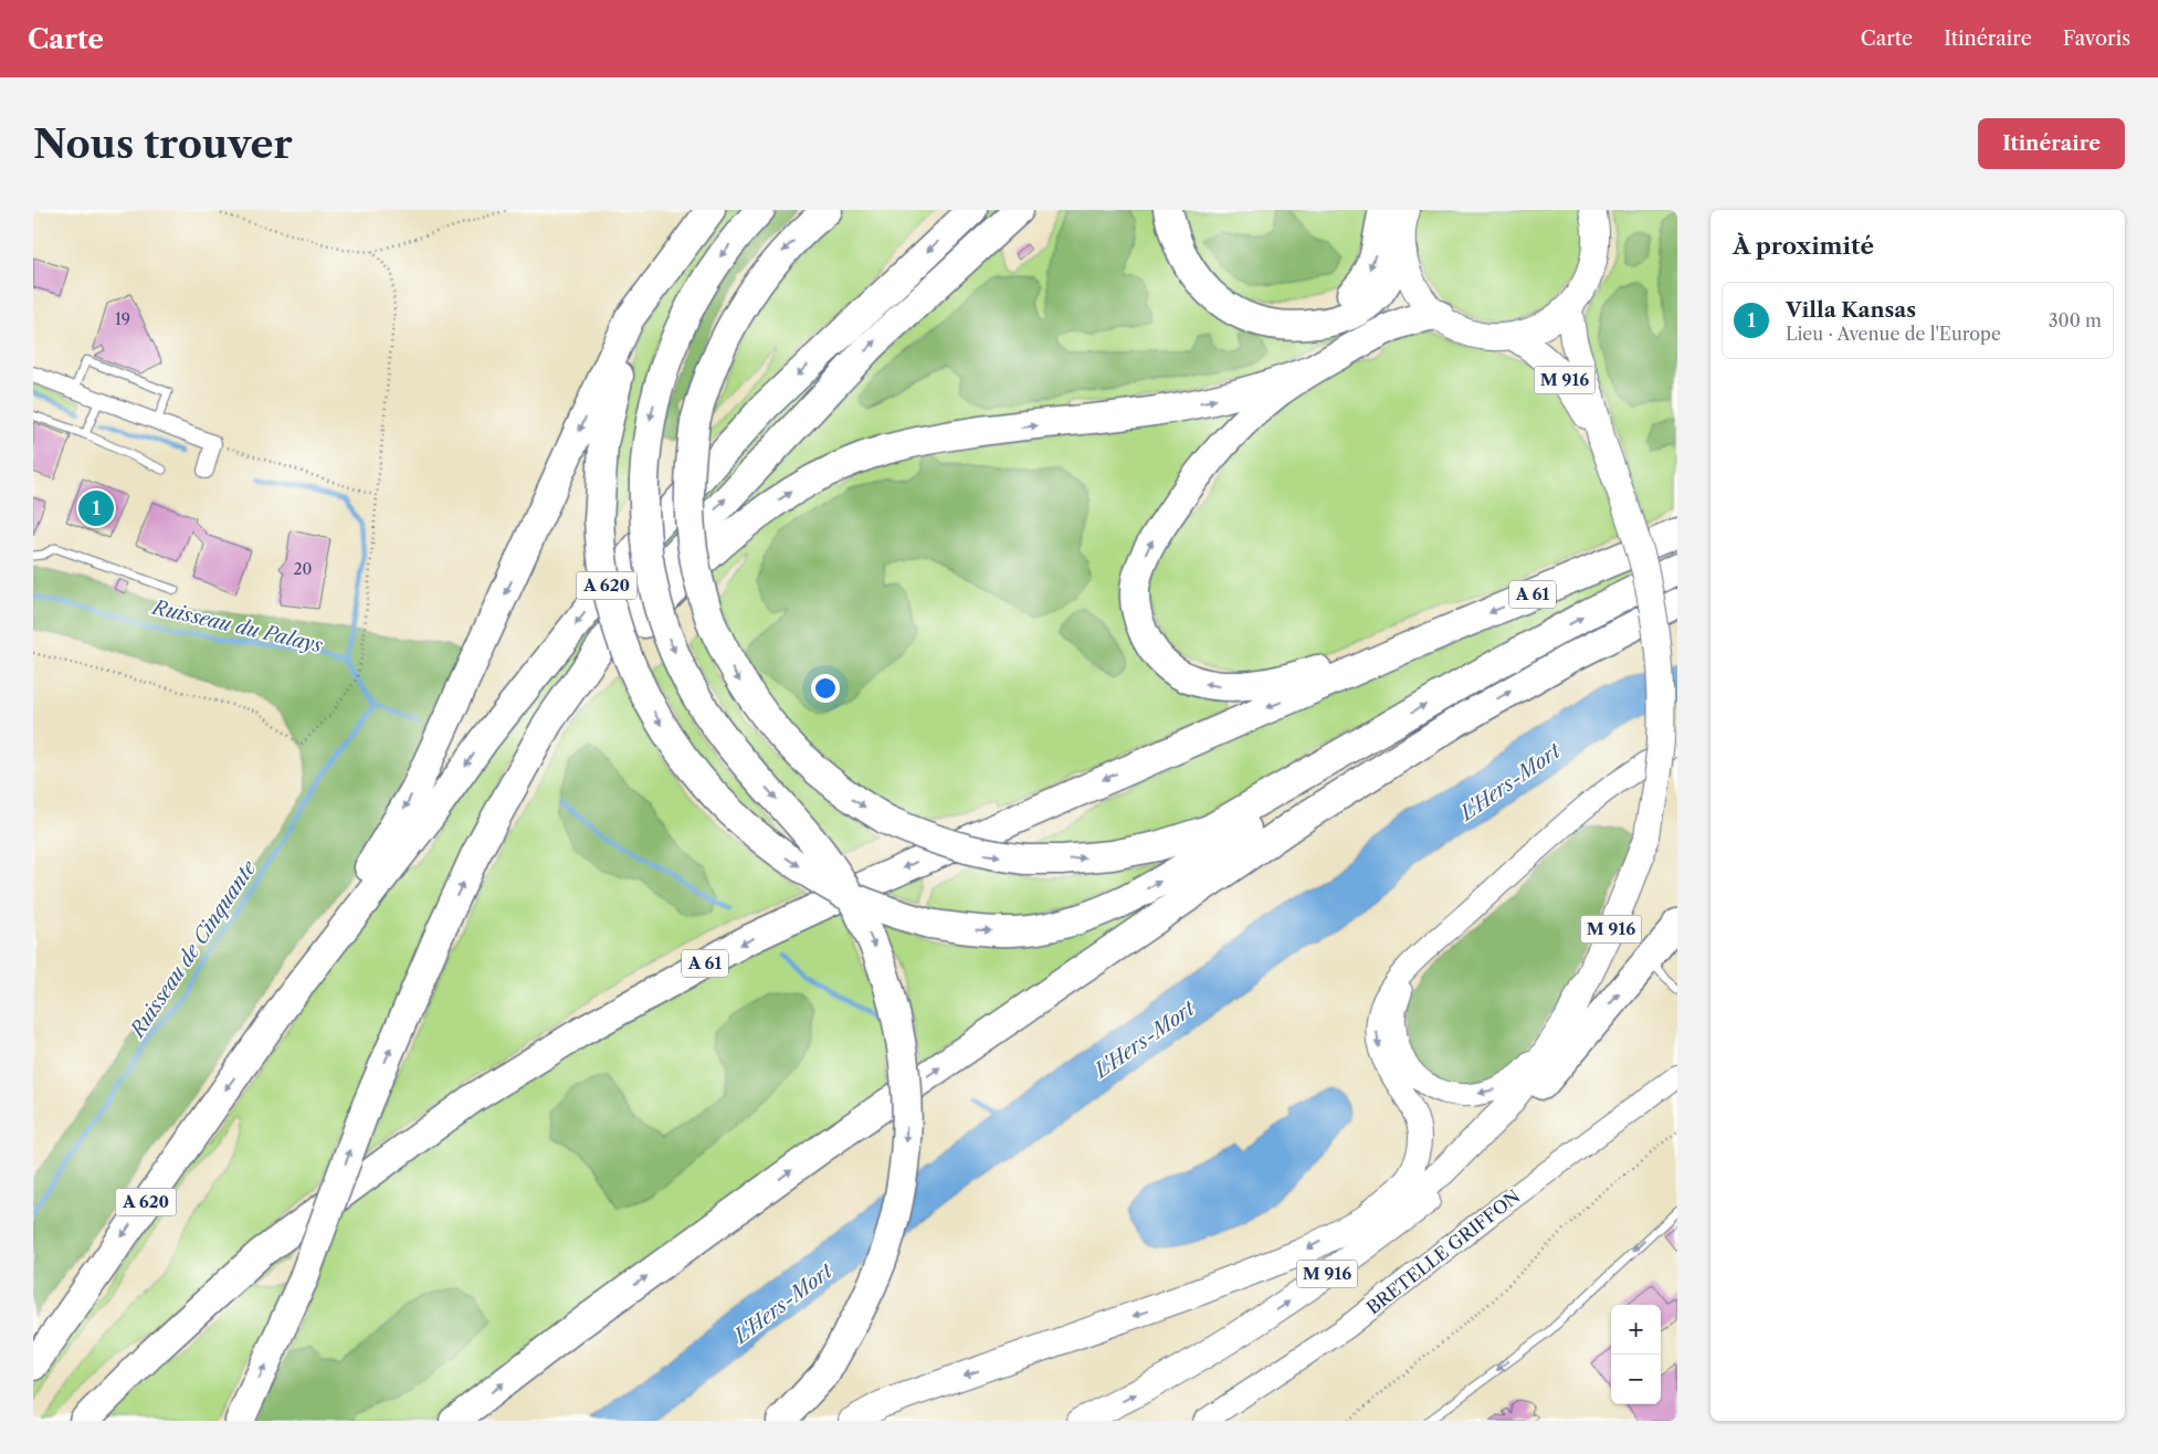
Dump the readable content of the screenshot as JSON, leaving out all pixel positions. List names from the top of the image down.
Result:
{
  "streets": {
    "highway": ["M 916", "A 620", "A 61"],
    "main road": ["BRETELLE GRIFFON"]
  },
  "water": ["Ruisseau du Palays", "L'Hers-Mort", "Ruisseau de Cinquante"],
  "house_numbers": ["19", "20"],
  "page": {
    "header": "Carte",
    "nav": ["Carte", "Itinéraire", "Favoris"],
    "buttons": "Itinéraire",
    "title": "Nous trouver",
    "heading": "À proximité",
    "list": [
      {
        "mark": "1",
        "name": "Villa Kansas",
        "note": "Lieu · Avenue de l'Europe",
        "value": "300 m"
      }
    ],
    "pins": "1",
    "map_buttons": ["+", "−"]
  }
}
